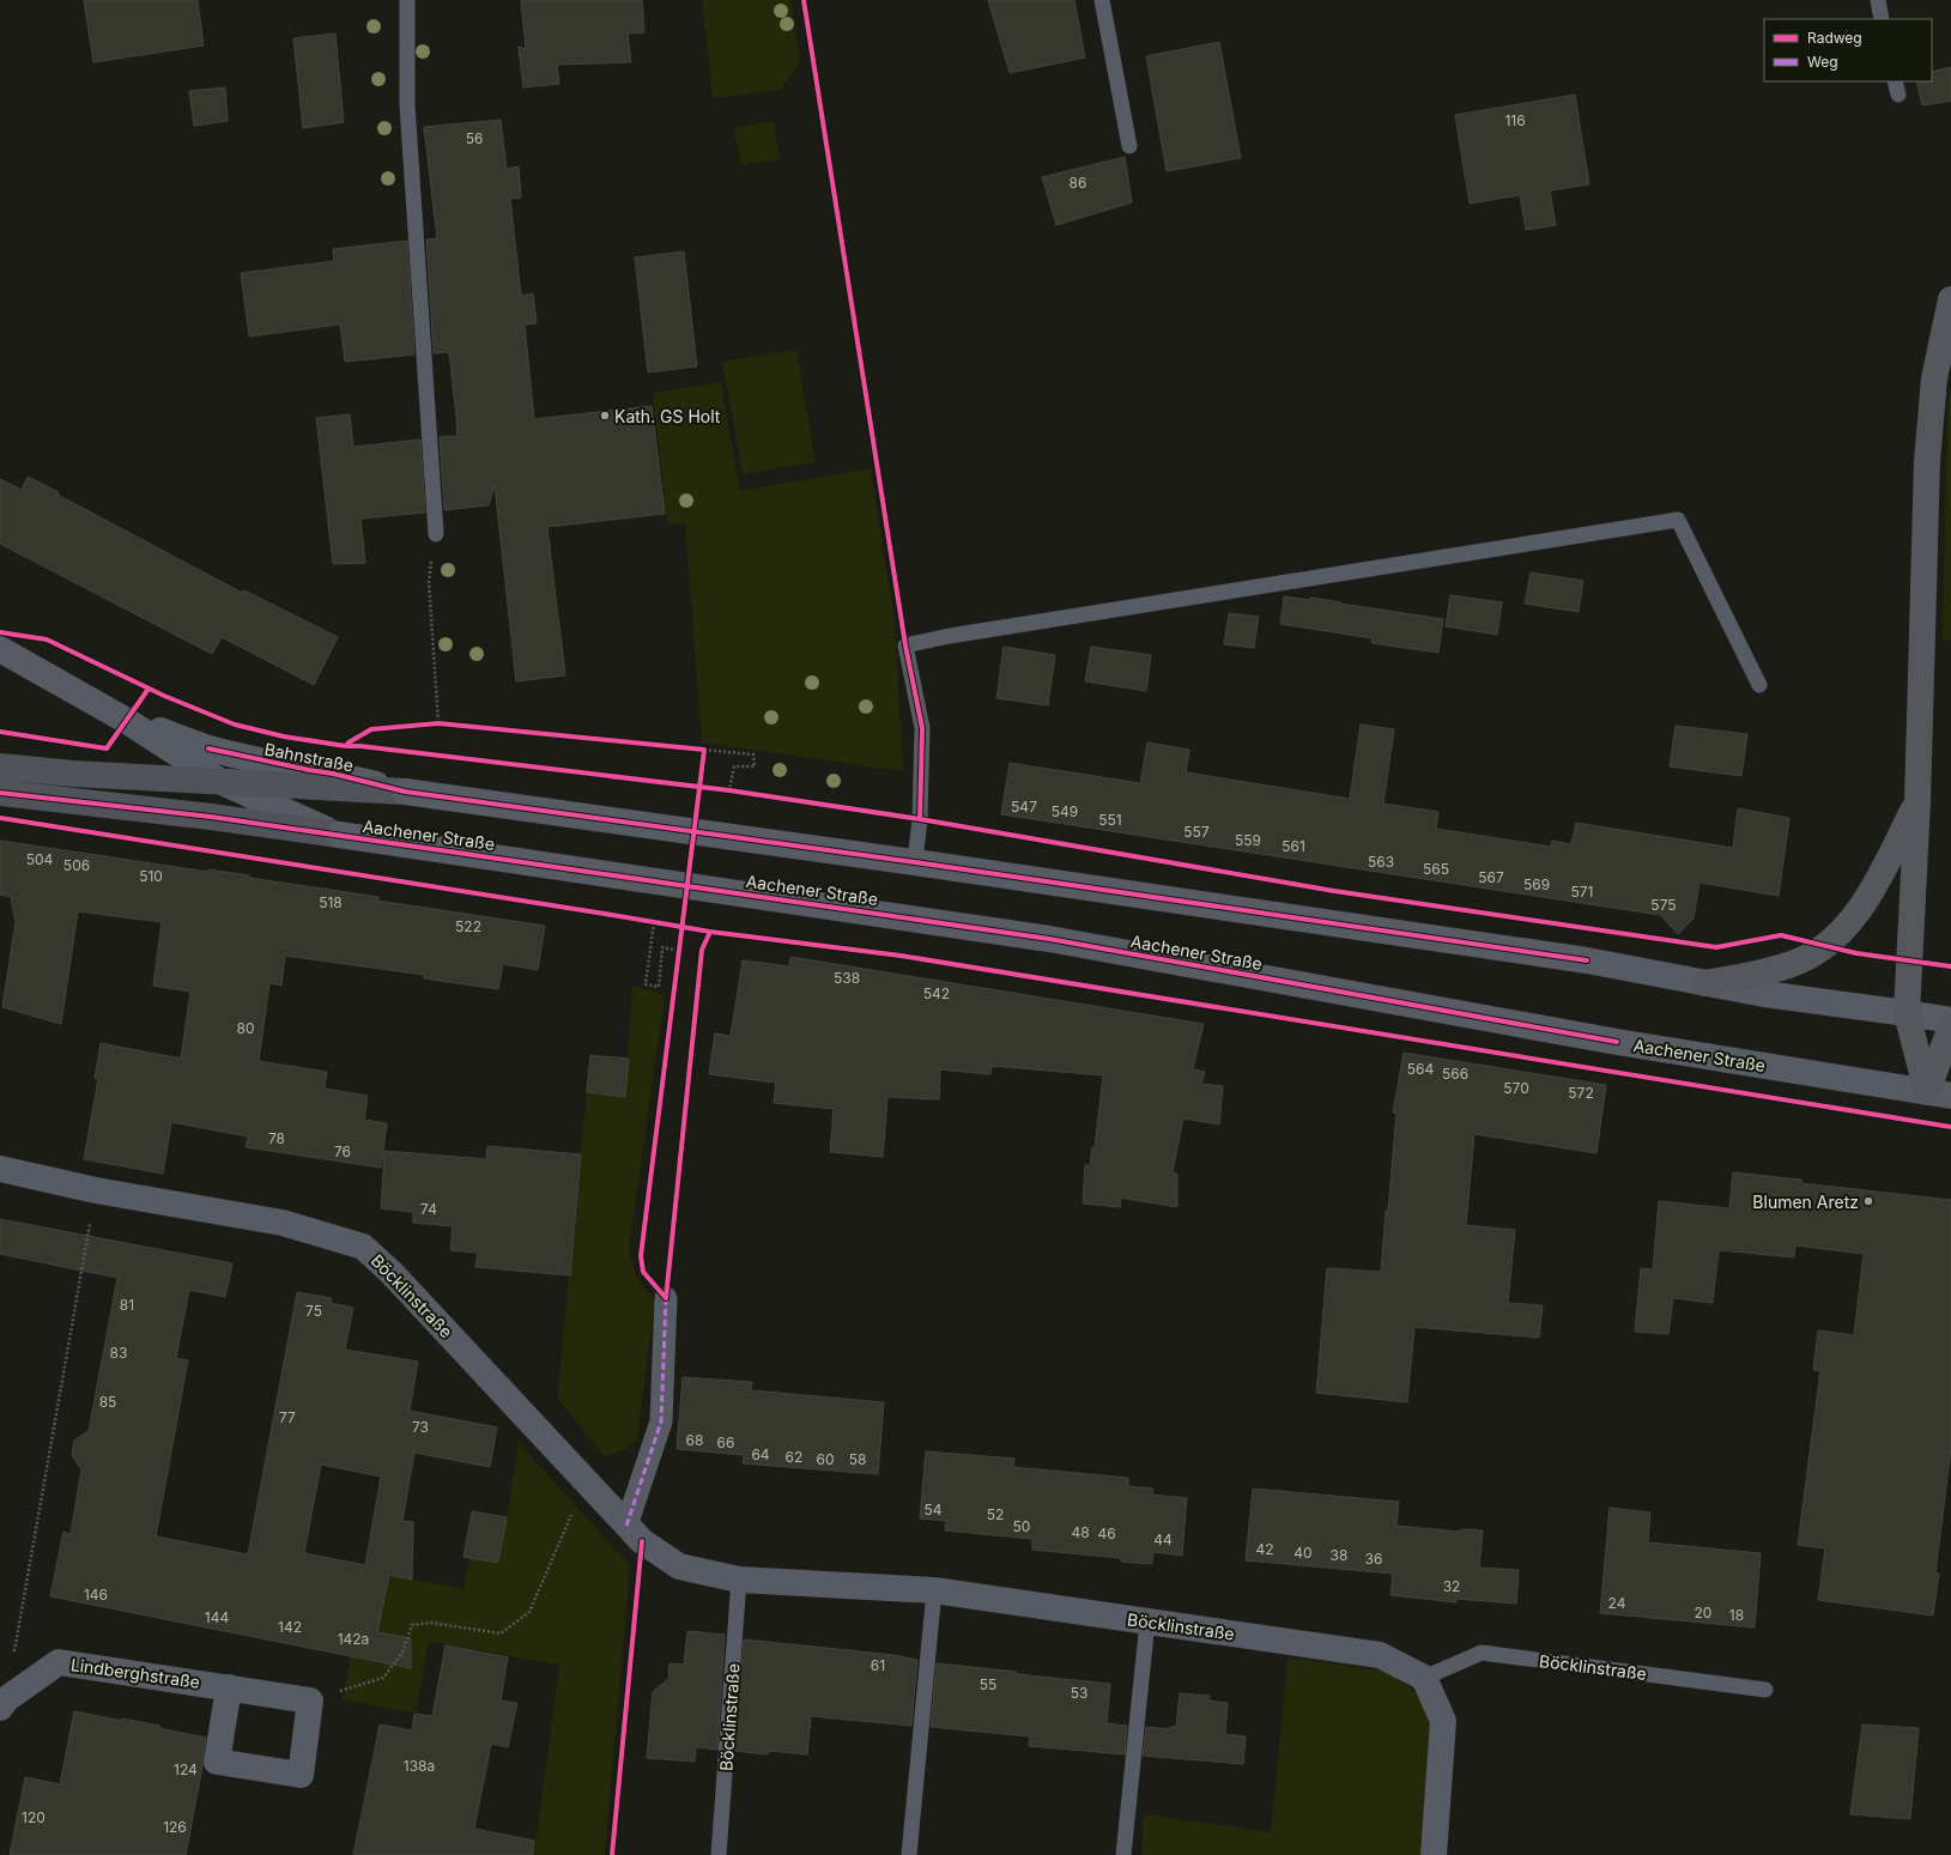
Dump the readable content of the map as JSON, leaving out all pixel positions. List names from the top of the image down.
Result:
{
  "streets": {
    "main road": ["Aachener Straße"],
    "street": ["Bahnstraße", "Böcklinstraße", "Lindberghstraße"]
  },
  "crossings": [
    ["Bahnstraße", "Aachener Straße"]
  ],
  "places": ["Kath. GS Holt", "Blumen Aretz"],
  "house_numbers": [
    "116",
    "56",
    "86",
    "547",
    "549",
    "551",
    "557",
    "559",
    "561",
    "504",
    "563",
    "506",
    "565",
    "510",
    "567",
    "569",
    "571",
    "518",
    "575",
    "522",
    "538",
    "542",
    "80",
    "564",
    "566",
    "570",
    "572",
    "78",
    "76",
    "74",
    "81",
    "75",
    "83",
    "85",
    "77",
    "73",
    "68",
    "66",
    "64",
    "62",
    "60",
    "58",
    "54",
    "52",
    "50",
    "48",
    "46",
    "44",
    "42",
    "40",
    "38",
    "36",
    "32",
    "146",
    "24",
    "20",
    "18",
    "144",
    "142",
    "142a",
    "61",
    "55",
    "53",
    "138a",
    "124",
    "120",
    "126"
  ],
  "legend": ["Radweg", "Weg"]
}
